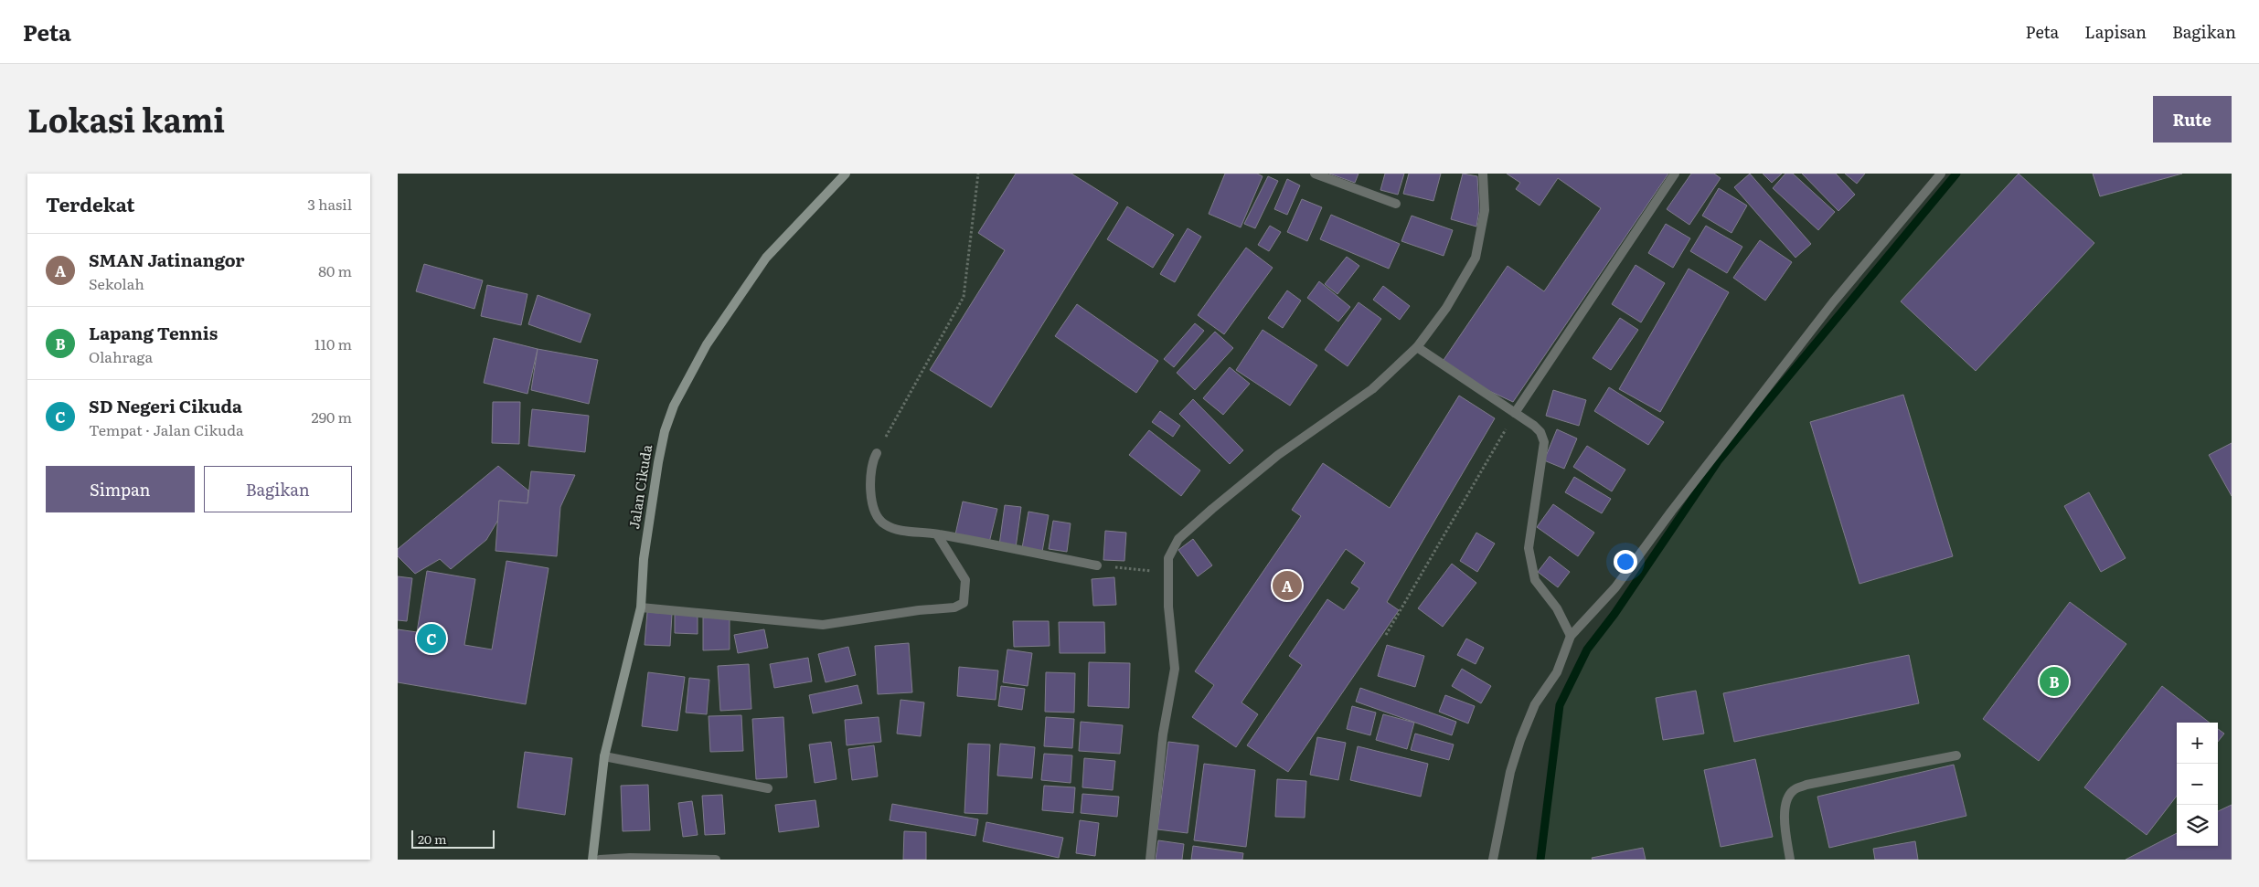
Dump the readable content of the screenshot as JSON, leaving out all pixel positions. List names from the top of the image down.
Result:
{
  "streets": {
    "street": ["Jalan Cikuda"]
  },
  "scale_bar": "20 m",
  "page": {
    "header": "Peta",
    "nav": ["Peta", "Lapisan", "Bagikan"],
    "title": "Lokasi kami",
    "buttons": [
      "Rute",
      ["Simpan", "Bagikan"]
    ],
    "heading": ["Terdekat", "3 hasil"],
    "list": [
      {
        "mark": "A",
        "name": "SMAN Jatinangor",
        "note": "Sekolah",
        "value": "80 m"
      },
      {
        "mark": "B",
        "name": "Lapang Tennis",
        "note": "Olahraga",
        "value": "110 m"
      },
      {
        "mark": "C",
        "name": "SD Negeri Cikuda",
        "note": "Tempat · Jalan Cikuda",
        "value": "290 m"
      }
    ],
    "pins": ["A", "C", "B"],
    "map_buttons": ["+", "−"],
    "scale": "20 m"
  }
}
